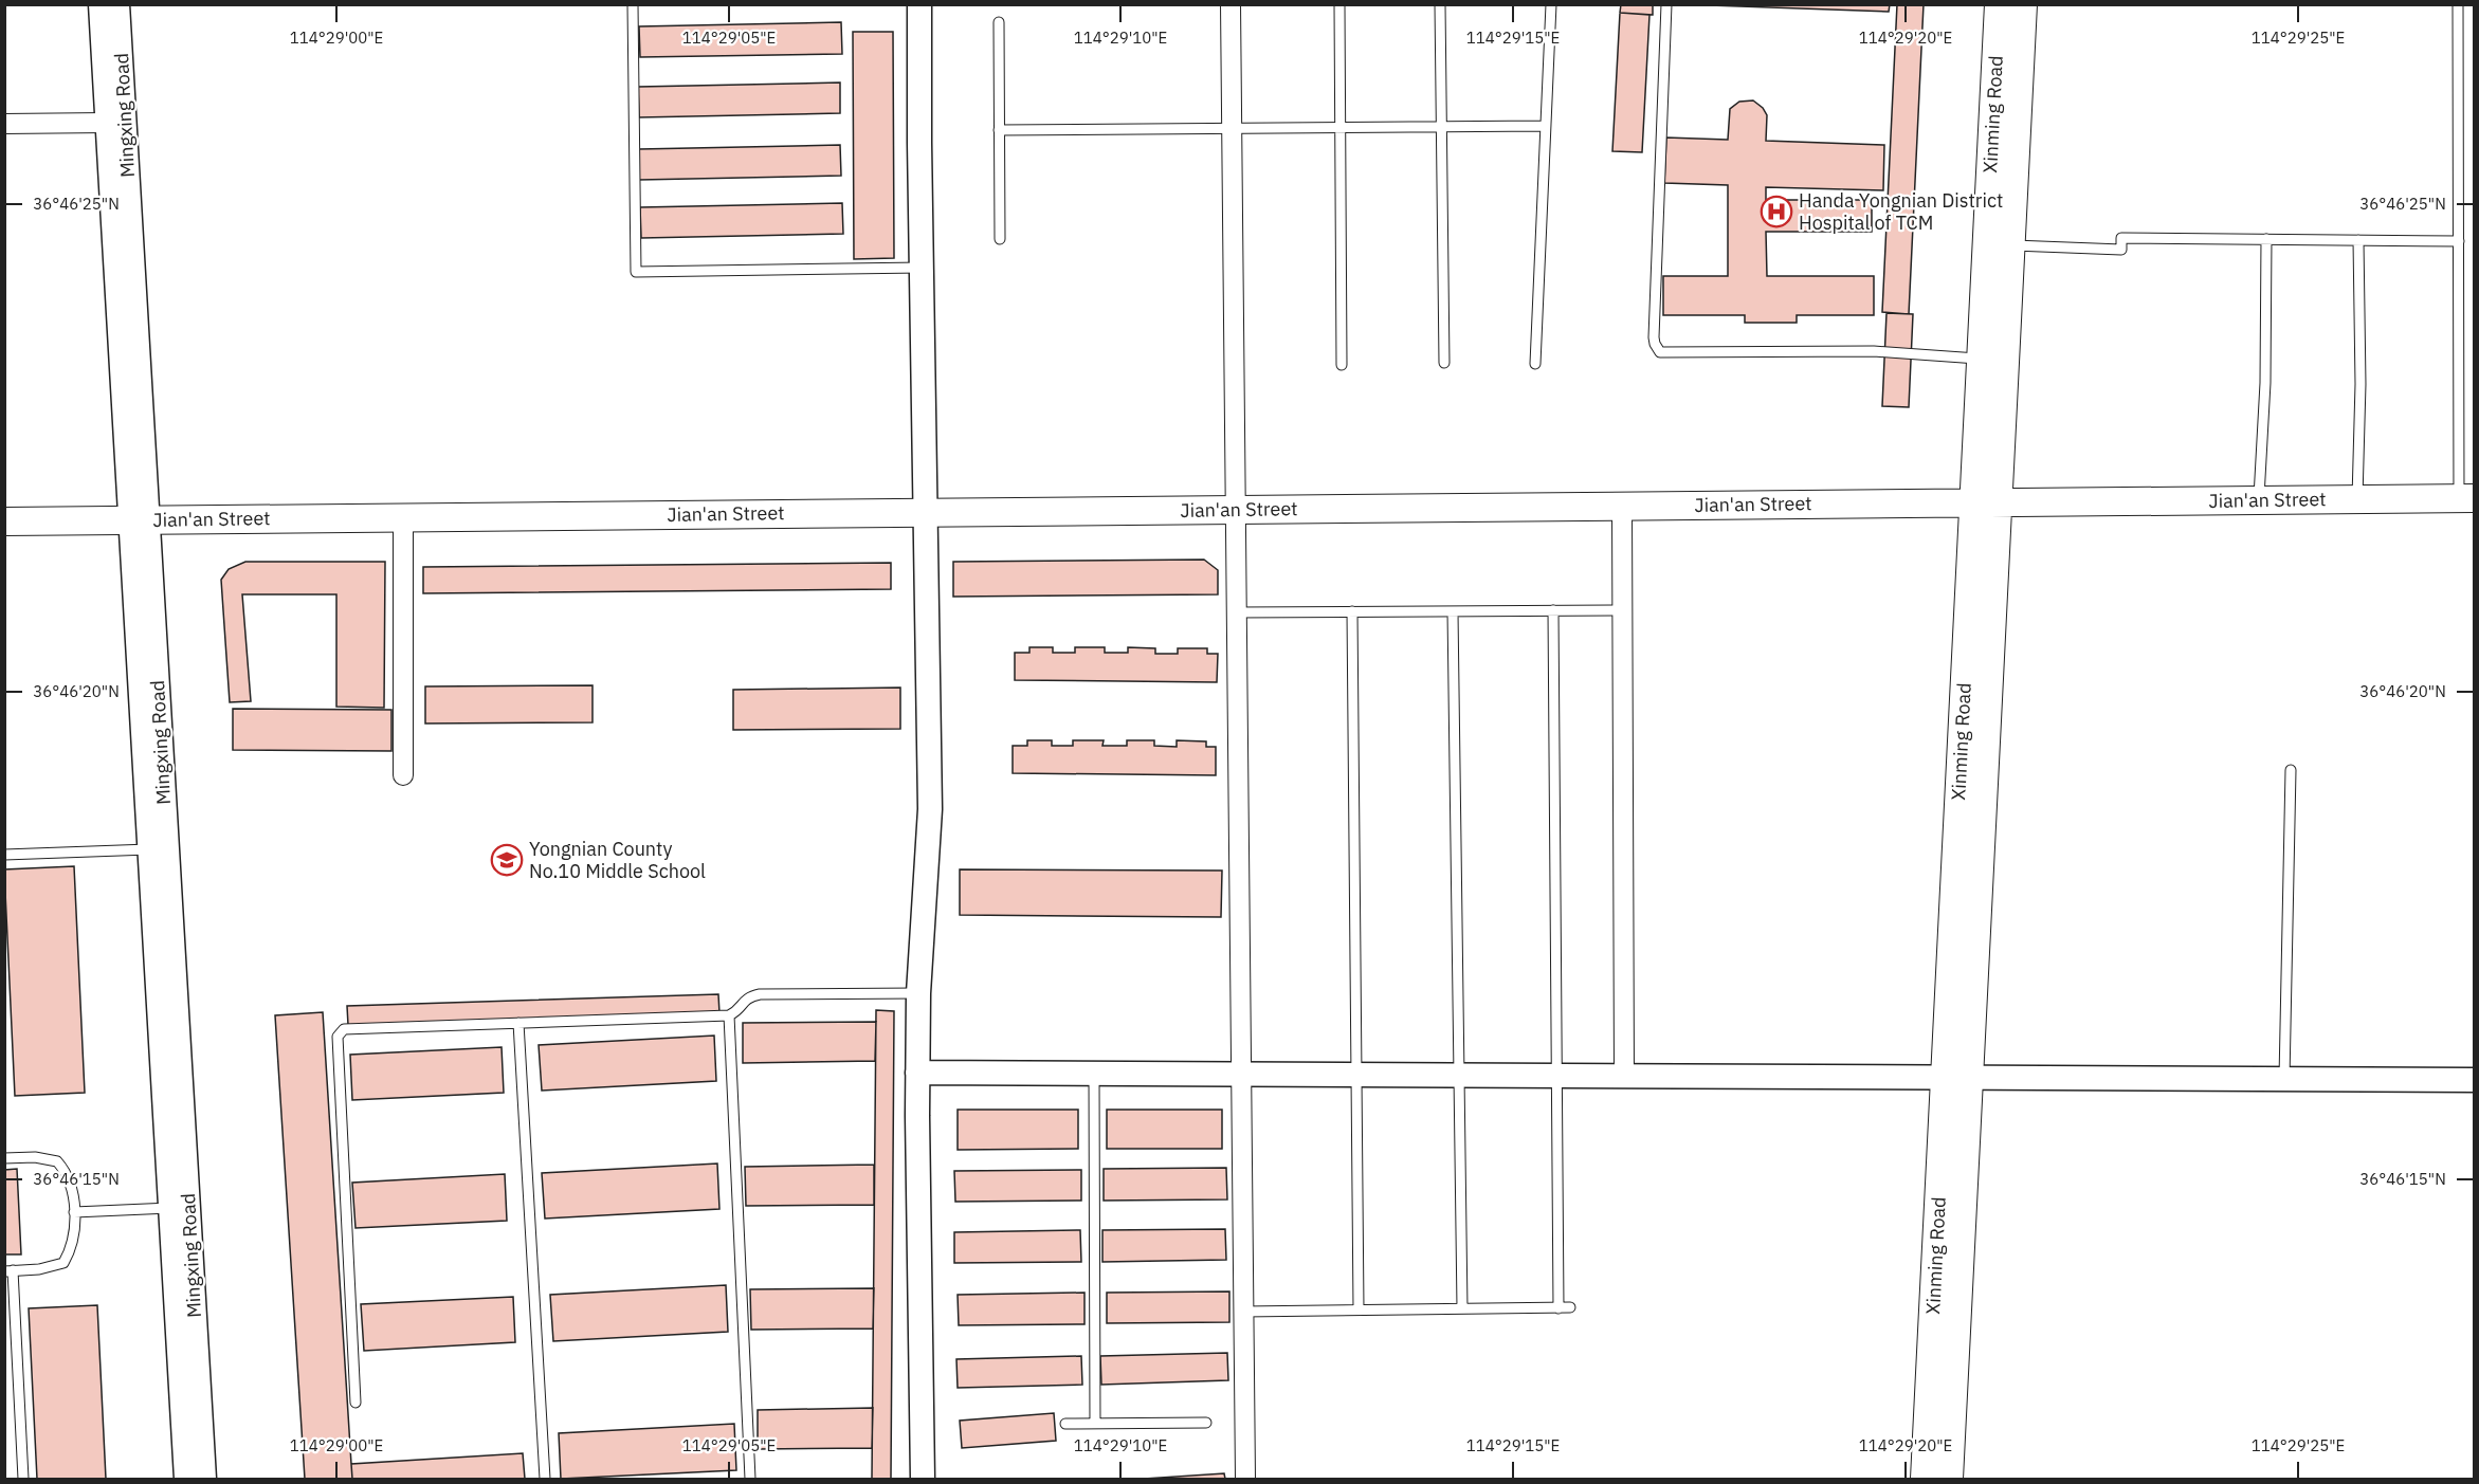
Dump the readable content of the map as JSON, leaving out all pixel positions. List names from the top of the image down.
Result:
{
  "streets": {
    "main road": ["Xinming Road", "Jian'an Street"],
    "street": ["Mingxing Road"]
  },
  "crossings": [
    ["Xinming Road", "Jian'an Street"],
    ["Mingxing Road", "Jian'an Street"]
  ],
  "places": {
    "hospital": ["Handa Yongnian District Hospital of TCM"],
    "school or university": ["Yongnian County No.10 Middle School"]
  },
  "coordinates": [
    "114°29'00\"E",
    "114°29'05\"E",
    "114°29'10\"E",
    "114°29'15\"E",
    "114°29'20\"E",
    "114°29'25\"E",
    "36°46'25\"N",
    "36°46'20\"N",
    "36°46'15\"N"
  ]
}
